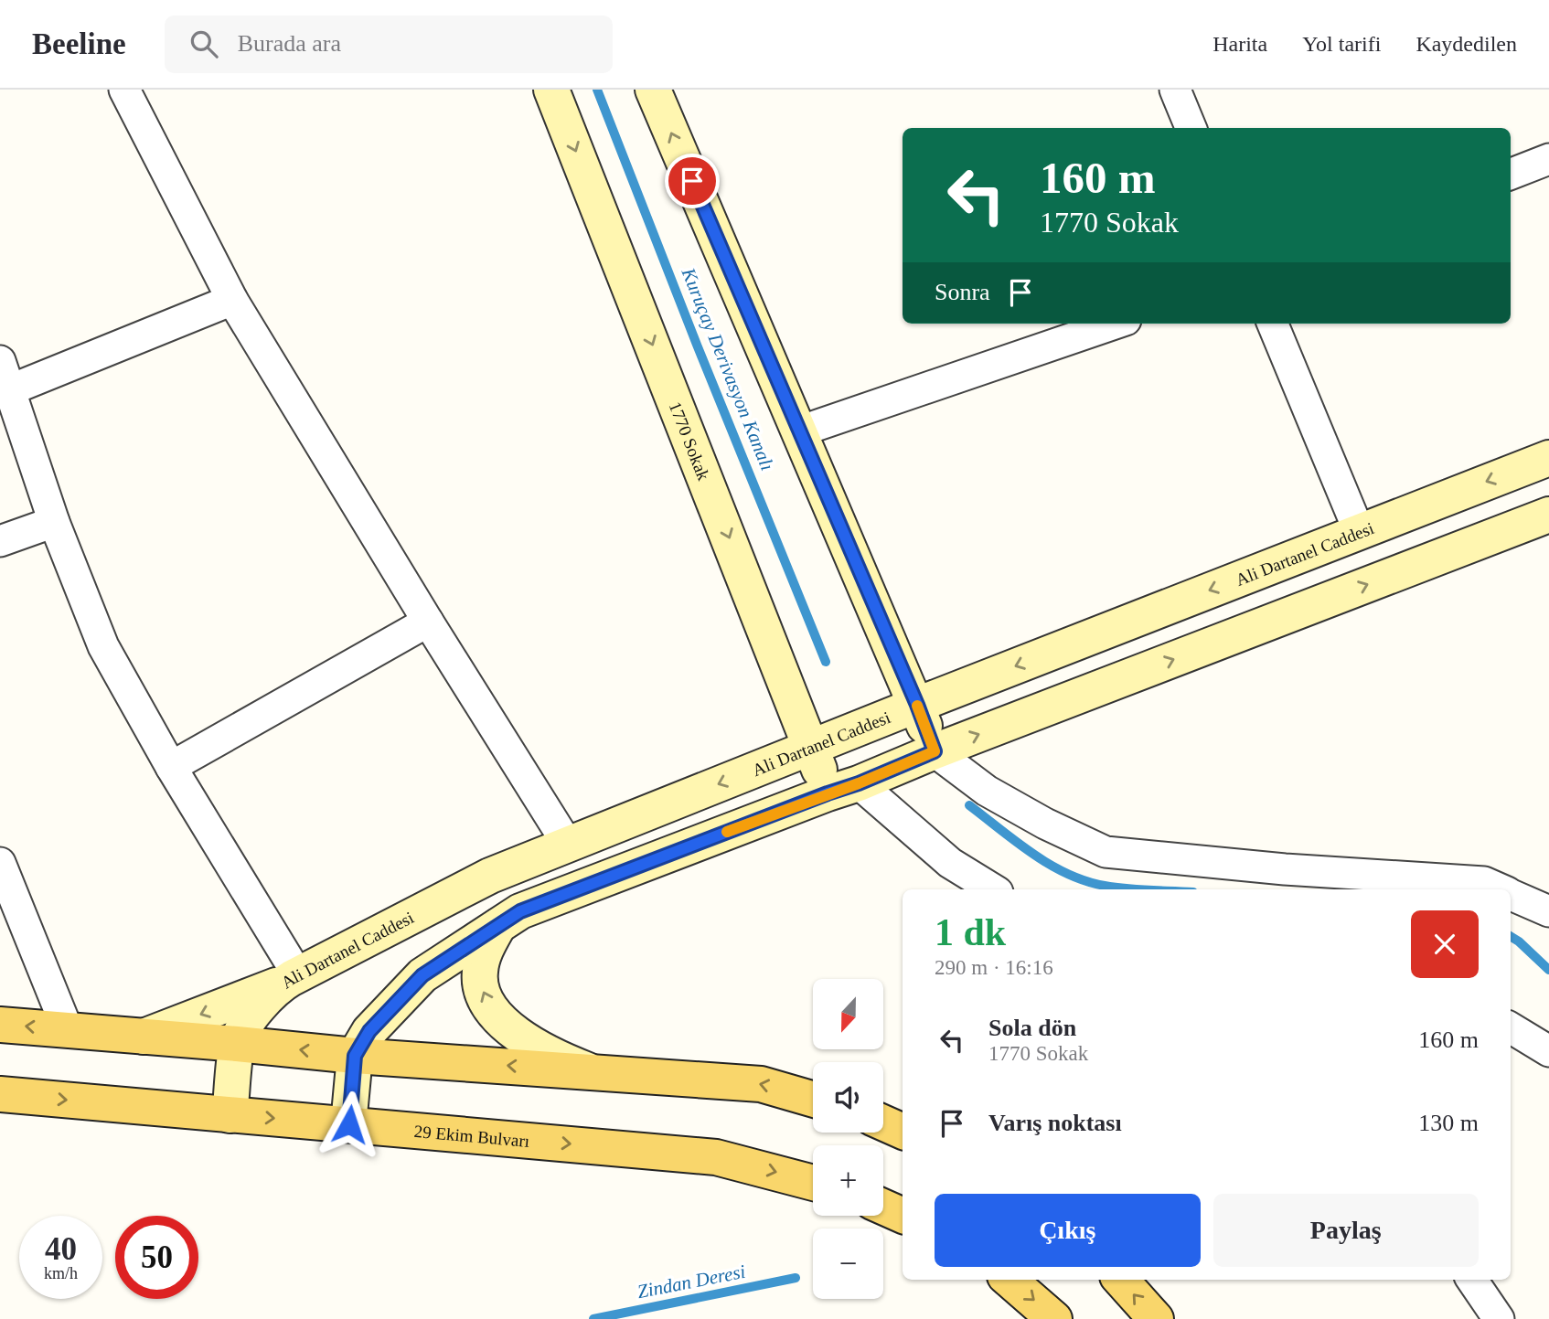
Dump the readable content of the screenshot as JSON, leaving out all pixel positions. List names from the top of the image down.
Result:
{
  "streets": {
    "main road": ["1770 Sokak", "Ali Dartanel Caddesi", "29 Ekim Bulvarı"]
  },
  "crossings": [
    ["1770 Sokak", "Ali Dartanel Caddesi"]
  ],
  "water": ["Kuruçay Derivasyon Kanalı", "Zindan Deresi"],
  "north": "bottom",
  "page": {
    "header": "Beeline",
    "search": "Burada ara",
    "nav": ["Harita", "Yol tarifi", "Kaydedilen"],
    "turn": ["160 m", "1770 Sokak"],
    "then": "Sonra",
    "heading": ["1 dk", "290 m · 16:16"],
    "map_buttons": ["+", "−"],
    "list": [
      {
        "name": "Sola dön",
        "note": "1770 Sokak",
        "value": "160 m"
      },
      {
        "name": "Varış noktası",
        "value": "130 m"
      }
    ],
    "buttons": ["Çıkış", "Paylaş"],
    "speed": "40 km/h",
    "limit": "50"
  }
}
